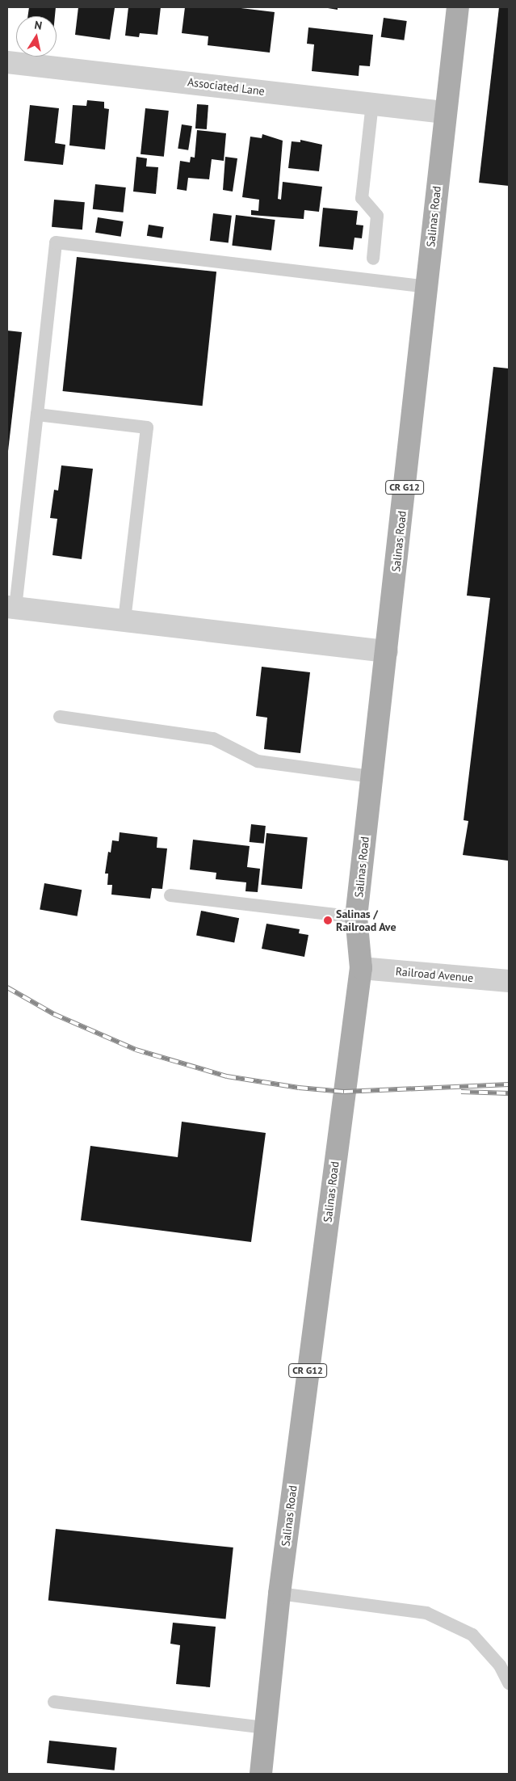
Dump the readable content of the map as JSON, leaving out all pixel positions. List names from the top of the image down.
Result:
{
  "streets": {
    "main road": ["Salinas Road", "CR G12"],
    "street": ["Associated Lane", "Railroad Avenue"]
  },
  "crossings": [
    ["Associated Lane", "Salinas Road"],
    ["Salinas Road", "Railroad Avenue"]
  ],
  "places": ["Salinas / Railroad Ave"],
  "north": "top"
}
